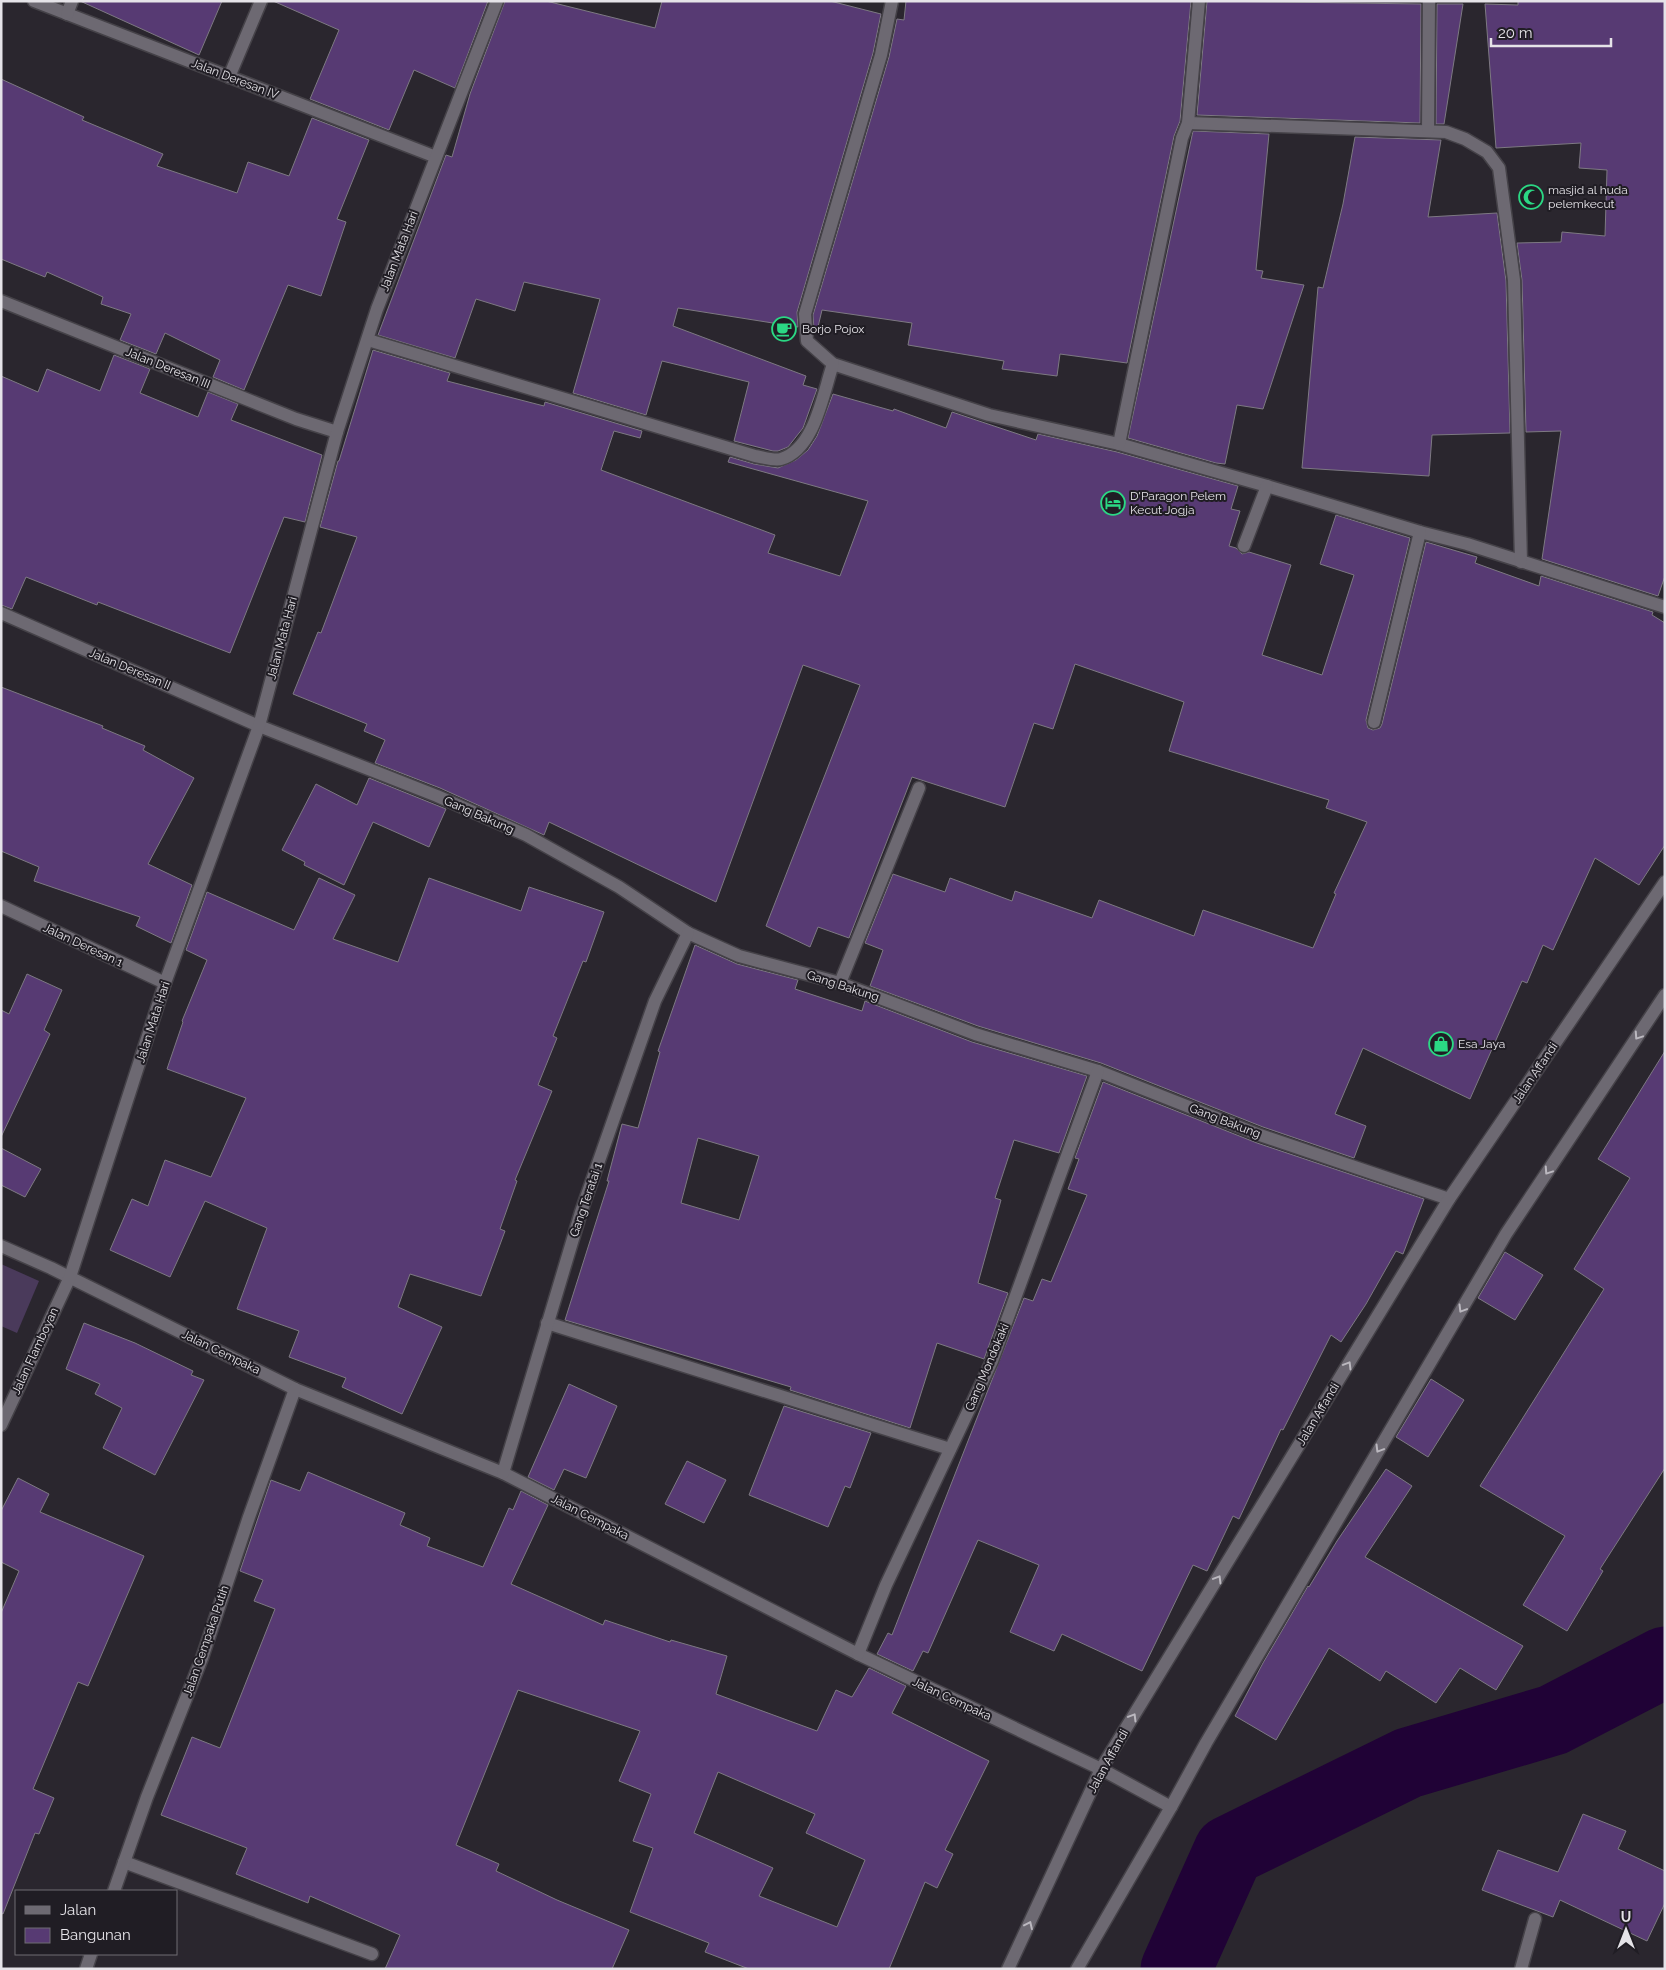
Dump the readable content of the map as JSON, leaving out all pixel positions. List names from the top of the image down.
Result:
{
  "streets": {
    "street": [
      "Jalan Deresan IV",
      "Jalan Mata Hari",
      "Jalan Deresan III",
      "Jalan Deresan II",
      "Gang Bakung",
      "Jalan Deresan 1",
      "Jalan Affandi",
      "Gang Teratai 1",
      "Jalan Flamboyan",
      "Jalan Cempaka",
      "Gang Mondokaki",
      "Jalan Cempaka Putih"
    ]
  },
  "crossings": [
    ["Jalan Deresan IV", "Jalan Mata Hari"],
    ["Jalan Mata Hari", "Jalan Deresan III"],
    ["Jalan Mata Hari", "Jalan Deresan II"],
    ["Jalan Mata Hari", "Gang Bakung"],
    ["Jalan Mata Hari", "Jalan Deresan 1"],
    ["Jalan Mata Hari", "Jalan Flamboyan"],
    ["Jalan Mata Hari", "Jalan Cempaka"],
    ["Jalan Deresan II", "Gang Bakung"],
    ["Gang Bakung", "Jalan Affandi"],
    ["Gang Bakung", "Gang Teratai 1"],
    ["Gang Bakung", "Gang Mondokaki"],
    ["Jalan Affandi", "Jalan Cempaka"],
    ["Gang Teratai 1", "Jalan Cempaka"],
    ["Jalan Flamboyan", "Jalan Cempaka"],
    ["Jalan Cempaka", "Gang Mondokaki"],
    ["Jalan Cempaka", "Jalan Cempaka Putih"]
  ],
  "places": {
    "mosque": ["masjid al huda pelemkecut"],
    "cafe": ["Borjo Pojox"],
    "hotel": ["D'Paragon Pelem Kecut Jogja"],
    "shop": ["Esa Jaya"]
  },
  "legend": ["Jalan", "Bangunan"],
  "scale_bar": "20 m",
  "north": "top"
}
